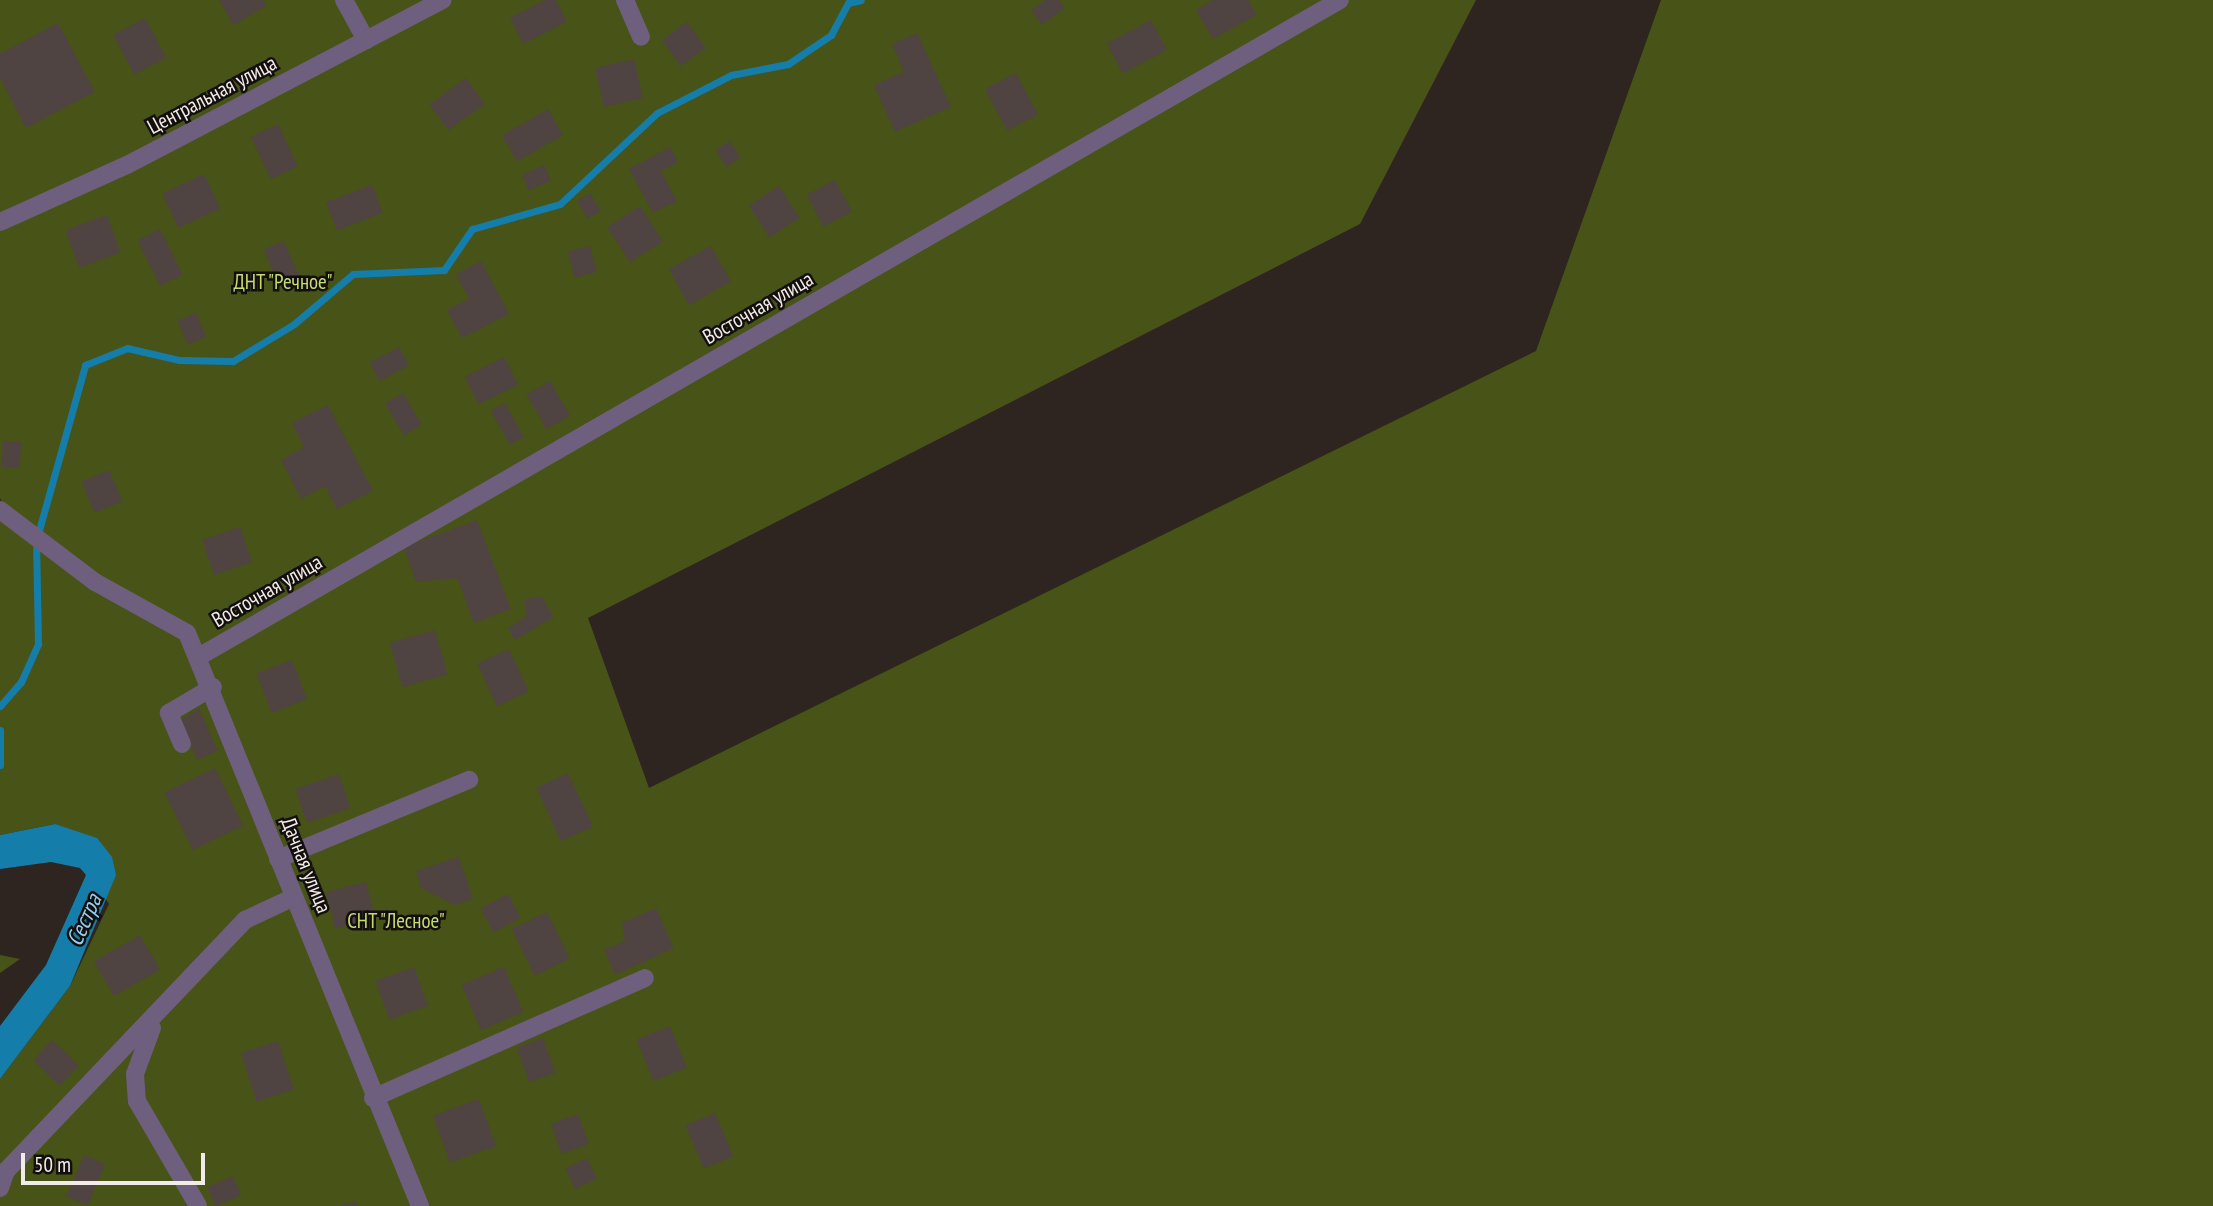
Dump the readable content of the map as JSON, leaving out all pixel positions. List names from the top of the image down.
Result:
{
  "streets": {
    "street": ["Центральная улица", "Восточная улица", "Дачная улица"]
  },
  "crossings": [
    ["Восточная улица", "Дачная улица"]
  ],
  "water": ["Сестра"],
  "parks": ["ДНТ \"Речное\"", "СНТ \"Лесное\""],
  "scale_bar": "50 m"
}
